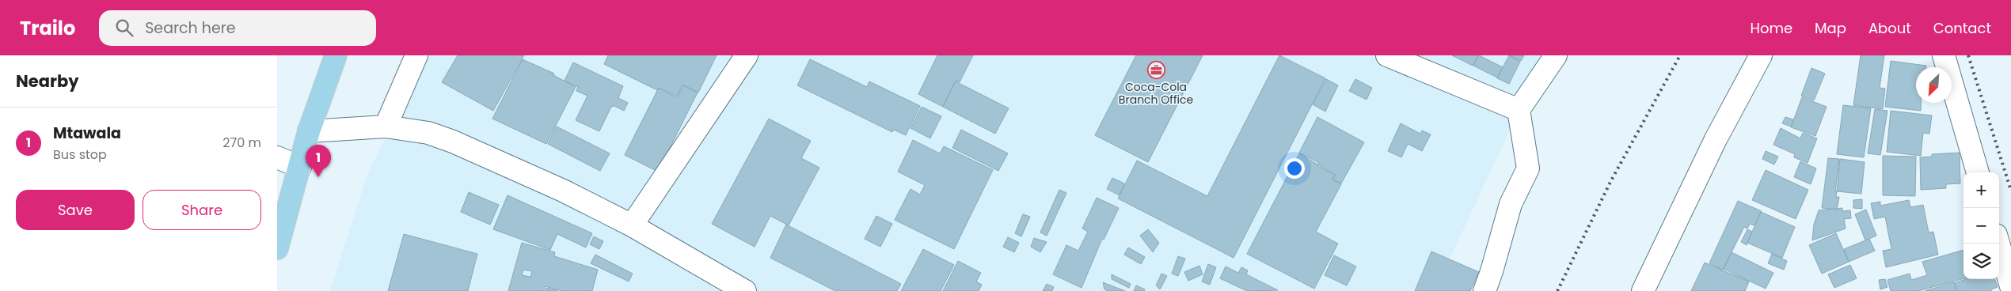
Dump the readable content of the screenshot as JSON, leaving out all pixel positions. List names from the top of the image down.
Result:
{
  "places": {
    "office": ["Coca-Cola Branch Office"]
  },
  "north": "bottom left",
  "page": {
    "header": "Trailo",
    "search": "Search here",
    "nav": [
      "Home",
      "Map",
      "About",
      "Contact"
    ],
    "heading": "Nearby",
    "list": [
      {
        "mark": "1",
        "name": "Mtawala",
        "note": "Bus stop",
        "value": "270 m"
      }
    ],
    "pins": "1",
    "map_buttons": ["+", "−"],
    "buttons": ["Save", "Share"]
  }
}
